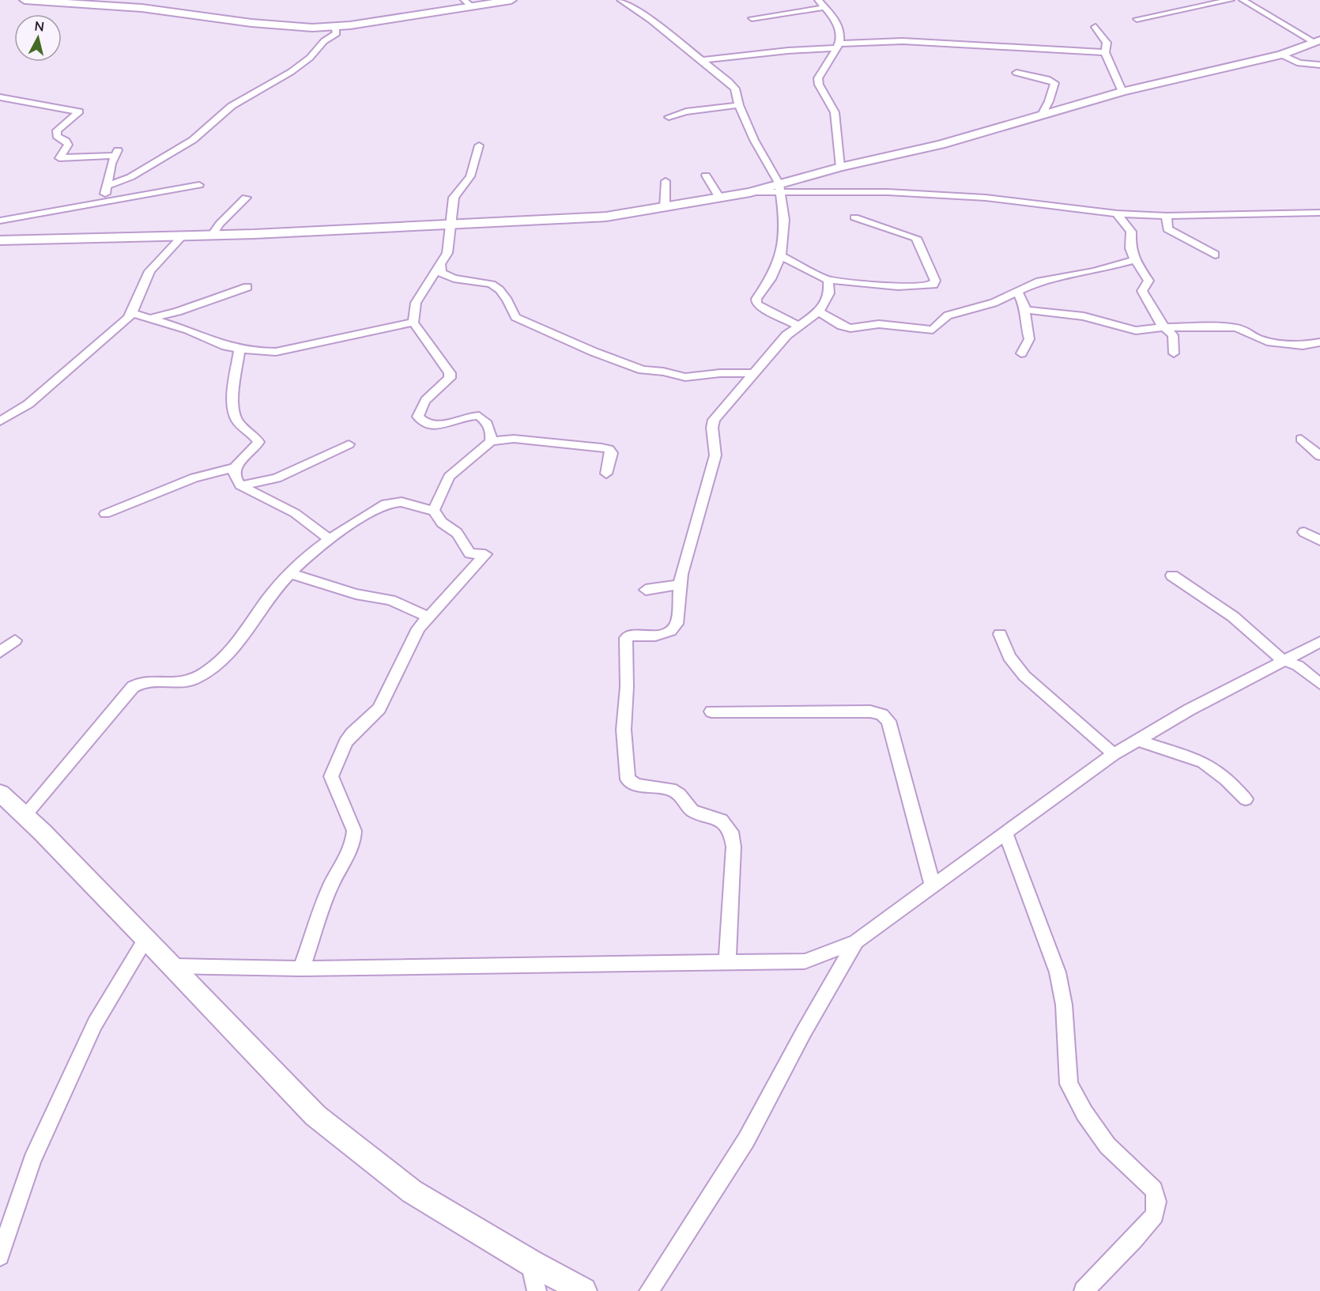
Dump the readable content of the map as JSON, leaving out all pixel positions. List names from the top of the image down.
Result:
{
  "north": "top"
}
